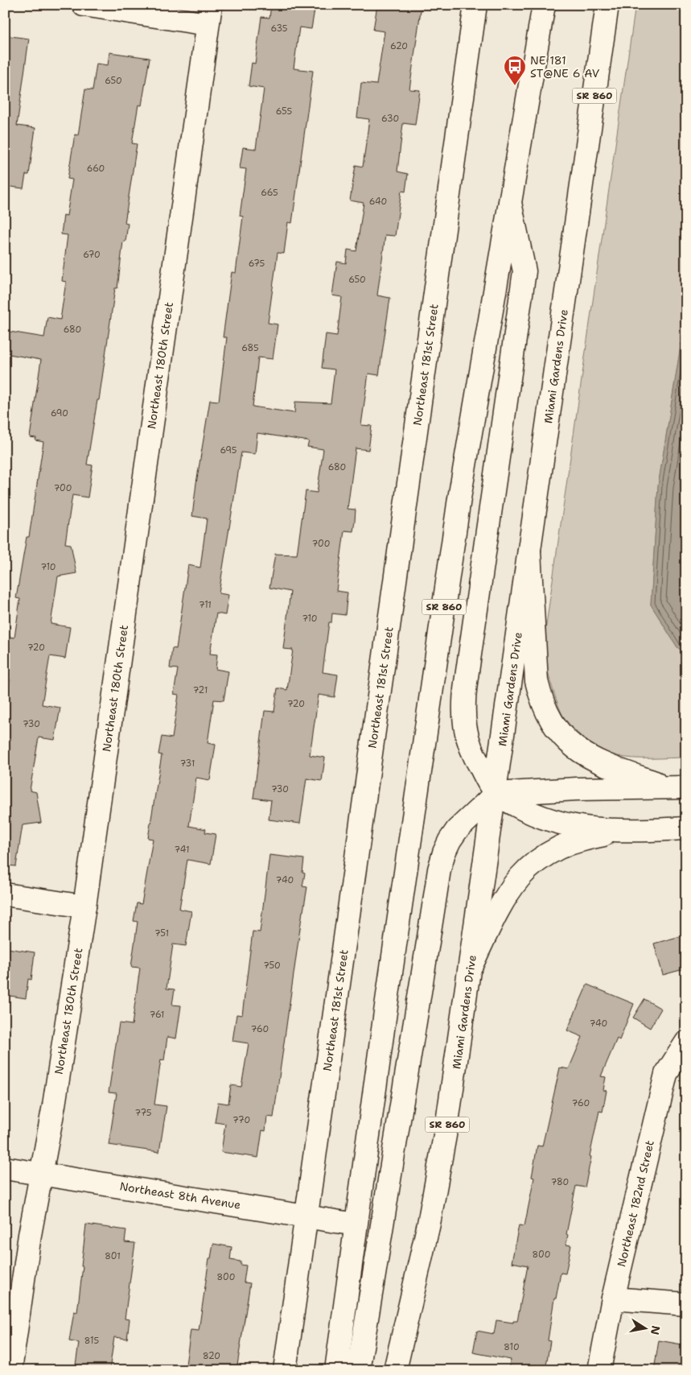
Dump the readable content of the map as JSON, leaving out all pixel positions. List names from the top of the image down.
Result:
{
  "streets": {
    "main road": [
      "SR 860",
      "Northeast 181st Street",
      "Northeast 180th Street",
      "Miami Gardens Drive",
      "Northeast 8th Avenue",
      "Northeast 182nd Street"
    ]
  },
  "crossings": [
    ["SR 860", "Northeast 8th Avenue"],
    ["Northeast 181st Street", "Northeast 8th Avenue"],
    ["Northeast 180th Street", "Northeast 8th Avenue"]
  ],
  "places": {
    "bus stop": ["NE 181 ST@NE 6 AV"]
  },
  "house_numbers": [
    "635",
    "620",
    "650",
    "655",
    "630",
    "660",
    "665",
    "640",
    "670",
    "675",
    "650",
    "680",
    "685",
    "690",
    "695",
    "680",
    "700",
    "700",
    "710",
    "711",
    "710",
    "720",
    "721",
    "720",
    "730",
    "731",
    "730",
    "741",
    "740",
    "751",
    "750",
    "761",
    "740",
    "760",
    "760",
    "775",
    "770",
    "780",
    "800",
    "801",
    "800",
    "815",
    "810",
    "820"
  ],
  "north": "right"
}
